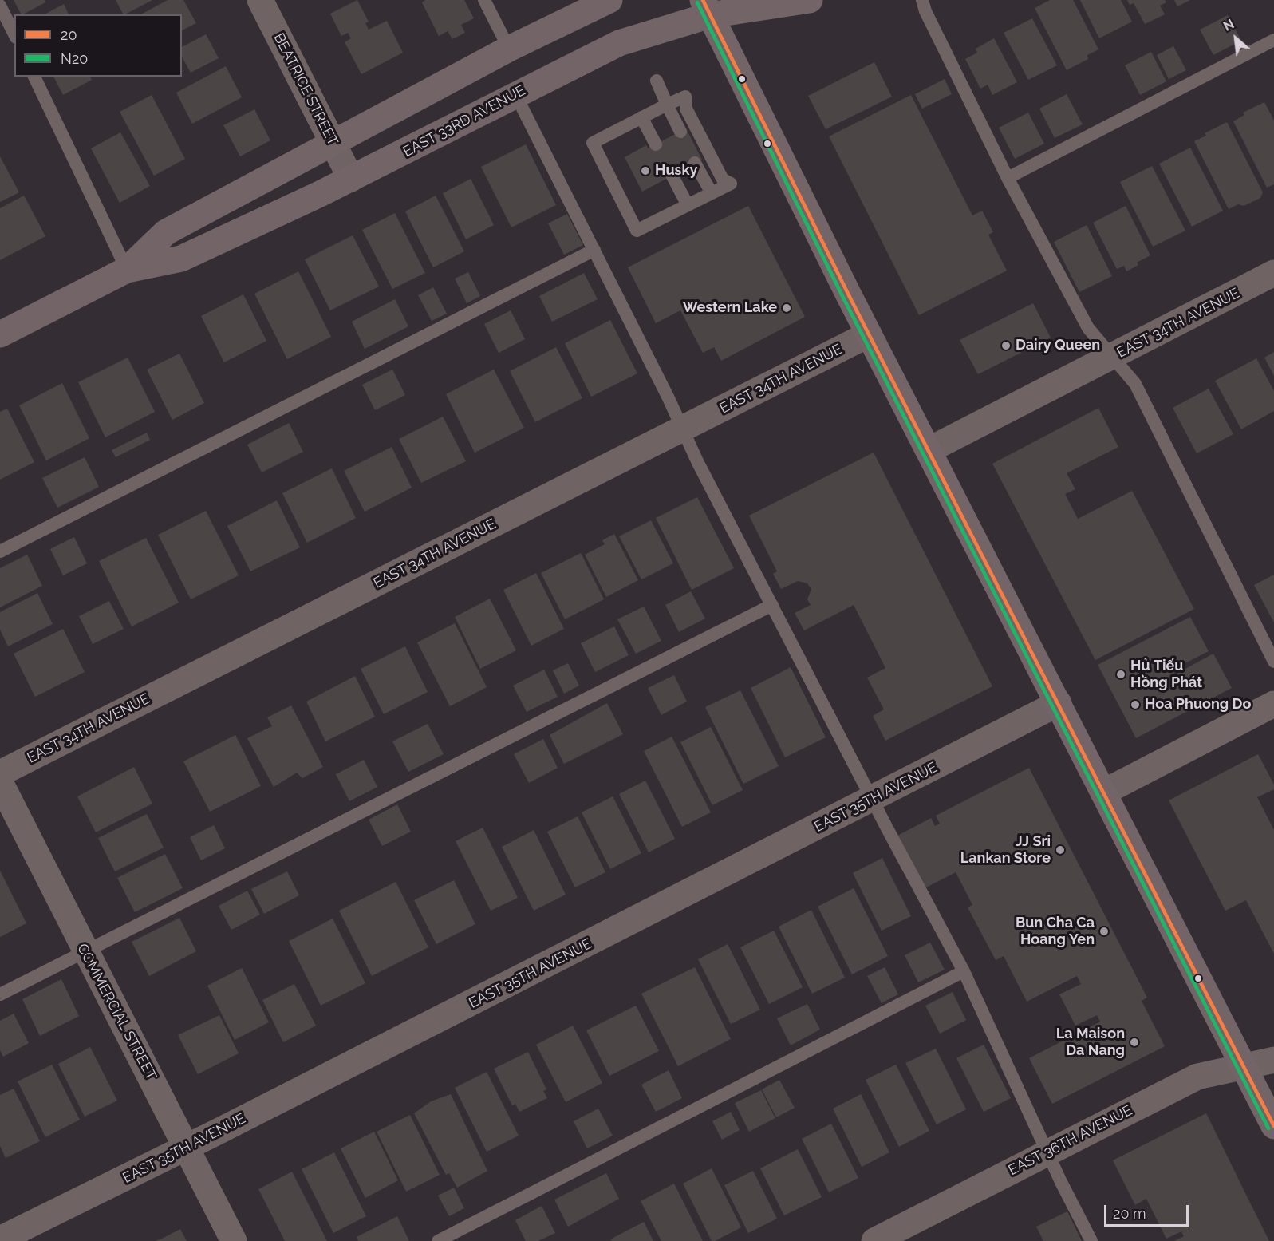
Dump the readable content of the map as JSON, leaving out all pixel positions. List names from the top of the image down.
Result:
{
  "streets": {
    "street": [
      "BEATRICE STREET",
      "EAST 33RD AVENUE",
      "EAST 34TH AVENUE",
      "EAST 35TH AVENUE",
      "COMMERCIAL STREET",
      "EAST 36TH AVENUE"
    ]
  },
  "crossings": [
    ["BEATRICE STREET", "EAST 33RD AVENUE"],
    ["EAST 35TH AVENUE", "COMMERCIAL STREET"]
  ],
  "places": [
    "Husky",
    "Western Lake",
    "Dairy Queen",
    "Hủ Tiếu Hồng Phát",
    "Hoa Phuong Do",
    "JJ Sri Lankan Store",
    "Bun Cha Ca Hoang Yen",
    "La Maison Da Nang"
  ],
  "lines": ["transit line 20", "transit line N20"],
  "legend": ["20", "N20"],
  "scale_bar": "20 m",
  "north": "top left"
}
